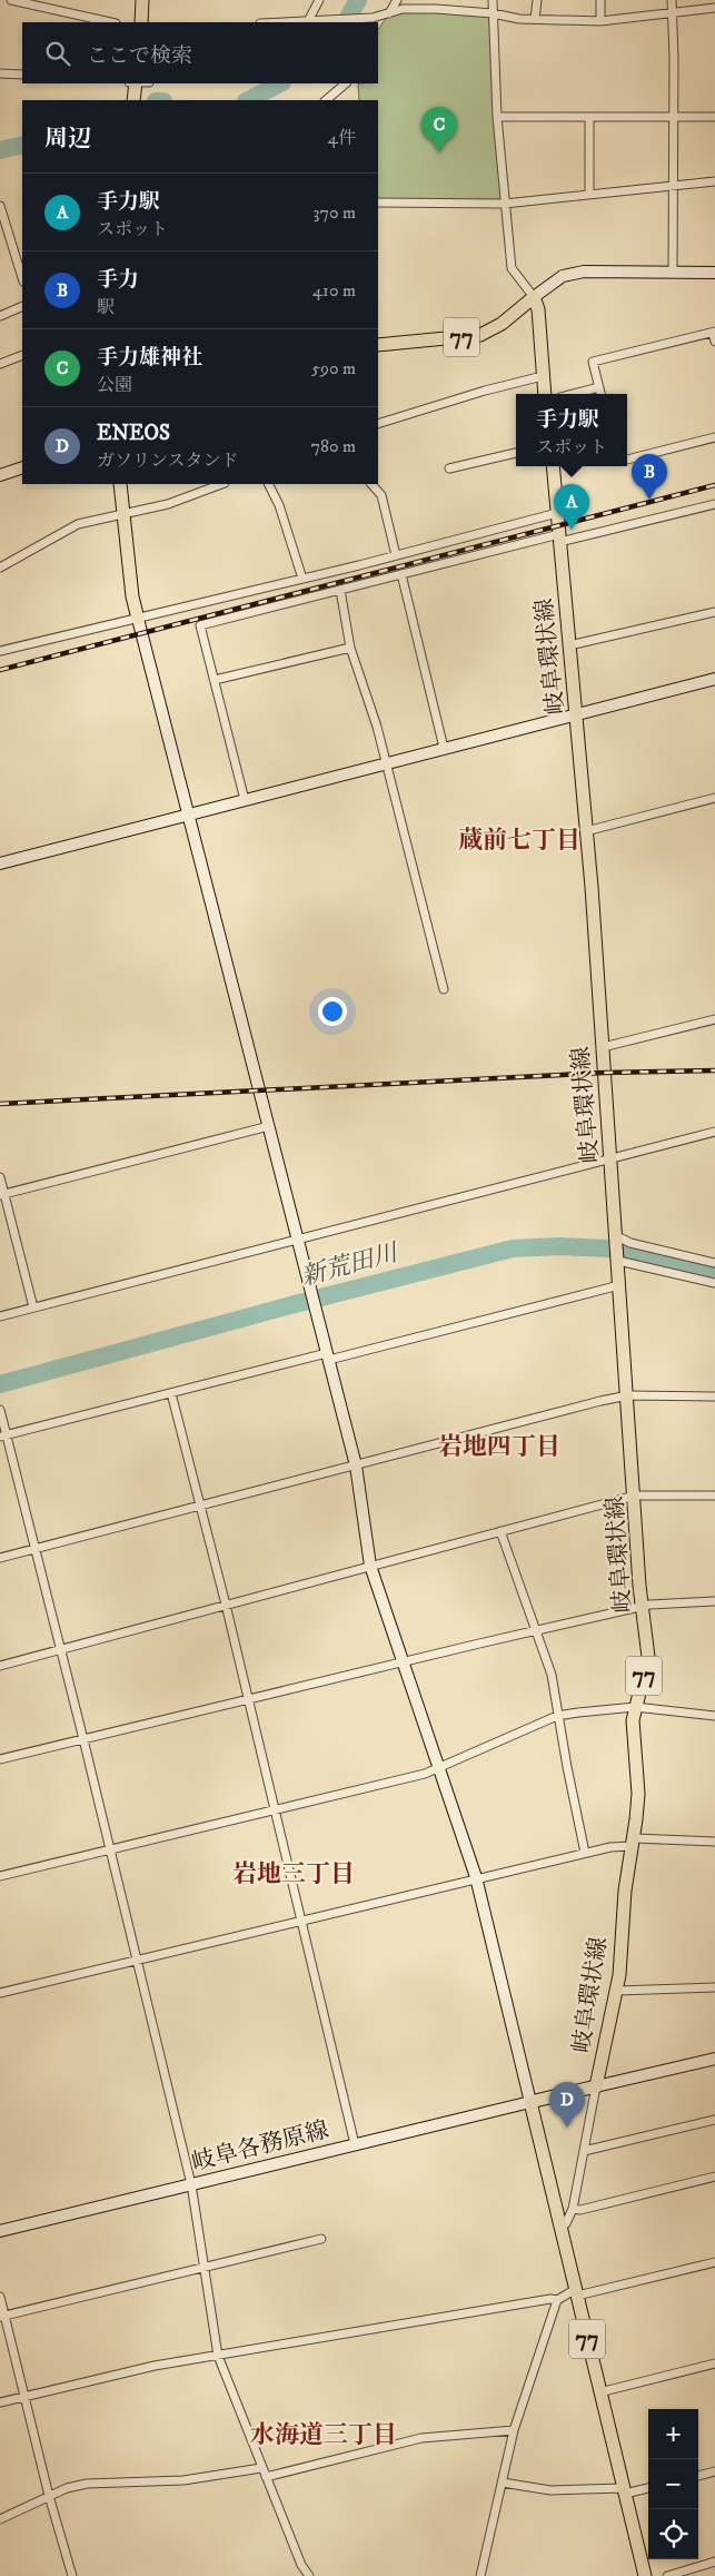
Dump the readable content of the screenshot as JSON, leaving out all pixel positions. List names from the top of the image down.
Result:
{
  "streets": {
    "main road": ["77", "岐阜環状線"],
    "street": ["岐阜各務原線"]
  },
  "crossings": [
    ["77", "岐阜環状線"],
    ["77", "岐阜各務原線"],
    ["岐阜環状線", "岐阜各務原線"]
  ],
  "districts": [
    "蔵前七丁目",
    "岩地四丁目",
    "岩地三丁目",
    "水海道三丁目"
  ],
  "water": ["新荒田川"],
  "page": {
    "search": "ここで検索",
    "heading": ["周辺", "4件"],
    "pins": [
      "C",
      "B",
      "A",
      "D"
    ],
    "list": [
      {
        "mark": "A",
        "name": "手力駅",
        "note": "スポット",
        "value": "370 m"
      },
      {
        "mark": "B",
        "name": "手力",
        "note": "駅",
        "value": "410 m"
      },
      {
        "mark": "C",
        "name": "手力雄神社",
        "note": "公園",
        "value": "590 m"
      },
      {
        "mark": "D",
        "name": "ENEOS",
        "note": "ガソリンスタンド",
        "value": "780 m"
      }
    ],
    "popup": ["手力駅", "スポット"],
    "map_buttons": ["+", "−"]
  }
}
